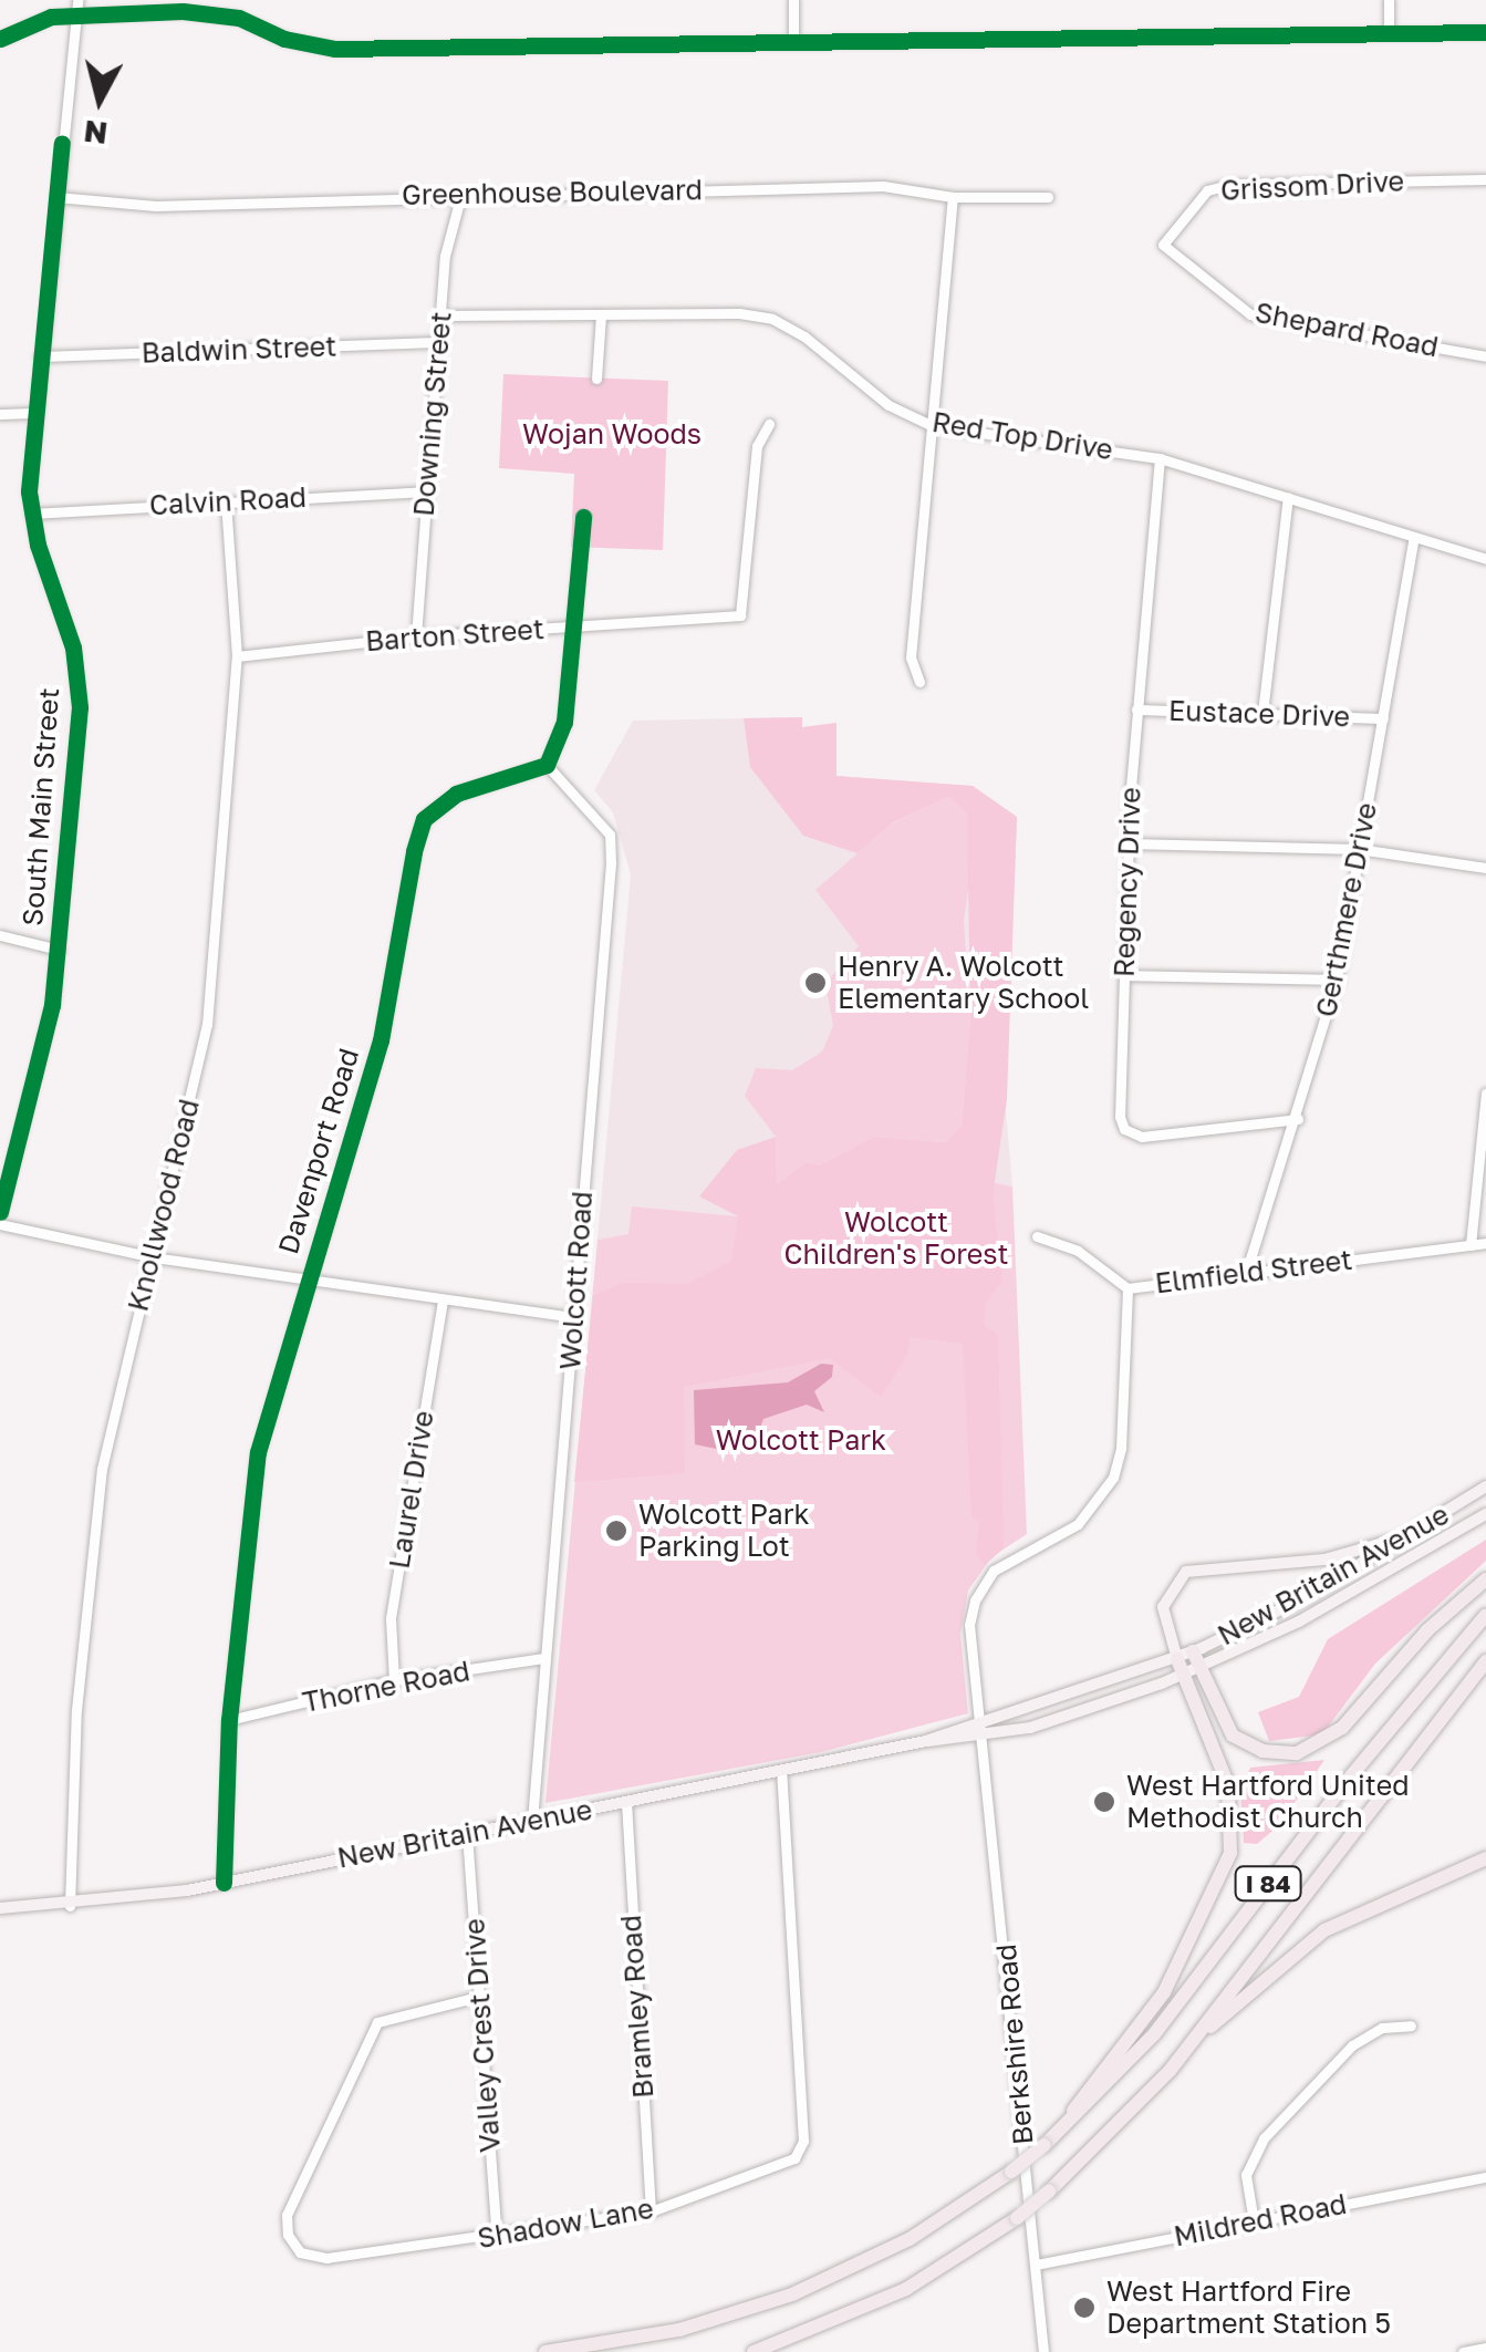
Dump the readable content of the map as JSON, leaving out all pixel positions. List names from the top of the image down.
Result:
{
  "streets": {
    "highway": ["I 84"],
    "main road": ["New Britain Avenue"],
    "street": [
      "Grissom Drive",
      "Greenhouse Boulevard",
      "Shepard Road",
      "Baldwin Street",
      "Downing Street",
      "Red Top Drive",
      "Calvin Road",
      "Barton Street",
      "Eustace Drive",
      "South Main Street",
      "Regency Drive",
      "Gerthmere Drive",
      "Davenport Road",
      "Knollwood Road",
      "Elmfield Street",
      "Wolcott Road",
      "Laurel Drive",
      "Thorne Road",
      "Bramley Road",
      "Valley Crest Drive",
      "Berkshire Road",
      "Mildred Road",
      "Shadow Lane"
    ]
  },
  "crossings": [
    ["Grissom Drive", "Shepard Road"],
    ["Greenhouse Boulevard", "Downing Street"],
    ["Greenhouse Boulevard", "South Main Street"],
    ["Baldwin Street", "Downing Street"],
    ["Baldwin Street", "South Main Street"],
    ["Downing Street", "Red Top Drive"],
    ["Downing Street", "Calvin Road"],
    ["Downing Street", "Barton Street"],
    ["Red Top Drive", "Regency Drive"],
    ["Red Top Drive", "Gerthmere Drive"],
    ["Calvin Road", "South Main Street"],
    ["Calvin Road", "Knollwood Road"],
    ["Barton Street", "Knollwood Road"],
    ["Eustace Drive", "Regency Drive"],
    ["Eustace Drive", "Gerthmere Drive"],
    ["Regency Drive", "Gerthmere Drive"],
    ["Gerthmere Drive", "Elmfield Street"],
    ["Davenport Road", "Wolcott Road"],
    ["Davenport Road", "New Britain Avenue"],
    ["Davenport Road", "Thorne Road"],
    ["Knollwood Road", "New Britain Avenue"],
    ["Elmfield Street", "Berkshire Road"],
    ["Wolcott Road", "New Britain Avenue"],
    ["Wolcott Road", "Thorne Road"],
    ["Laurel Drive", "Thorne Road"],
    ["New Britain Avenue", "Bramley Road"],
    ["New Britain Avenue", "Valley Crest Drive"],
    ["New Britain Avenue", "Berkshire Road"],
    ["New Britain Avenue", "Shadow Lane"],
    ["Bramley Road", "Shadow Lane"],
    ["Valley Crest Drive", "Shadow Lane"],
    ["Berkshire Road", "Mildred Road"]
  ],
  "parks": ["Wojan Woods", "Wolcott Children's Forest", "Wolcott Park"],
  "places": [
    "Henry A. Wolcott Elementary School",
    "Wolcott Park Parking Lot",
    "West Hartford United Methodist Church",
    "West Hartford Fire Department Station 5"
  ],
  "north": "bottom"
}
